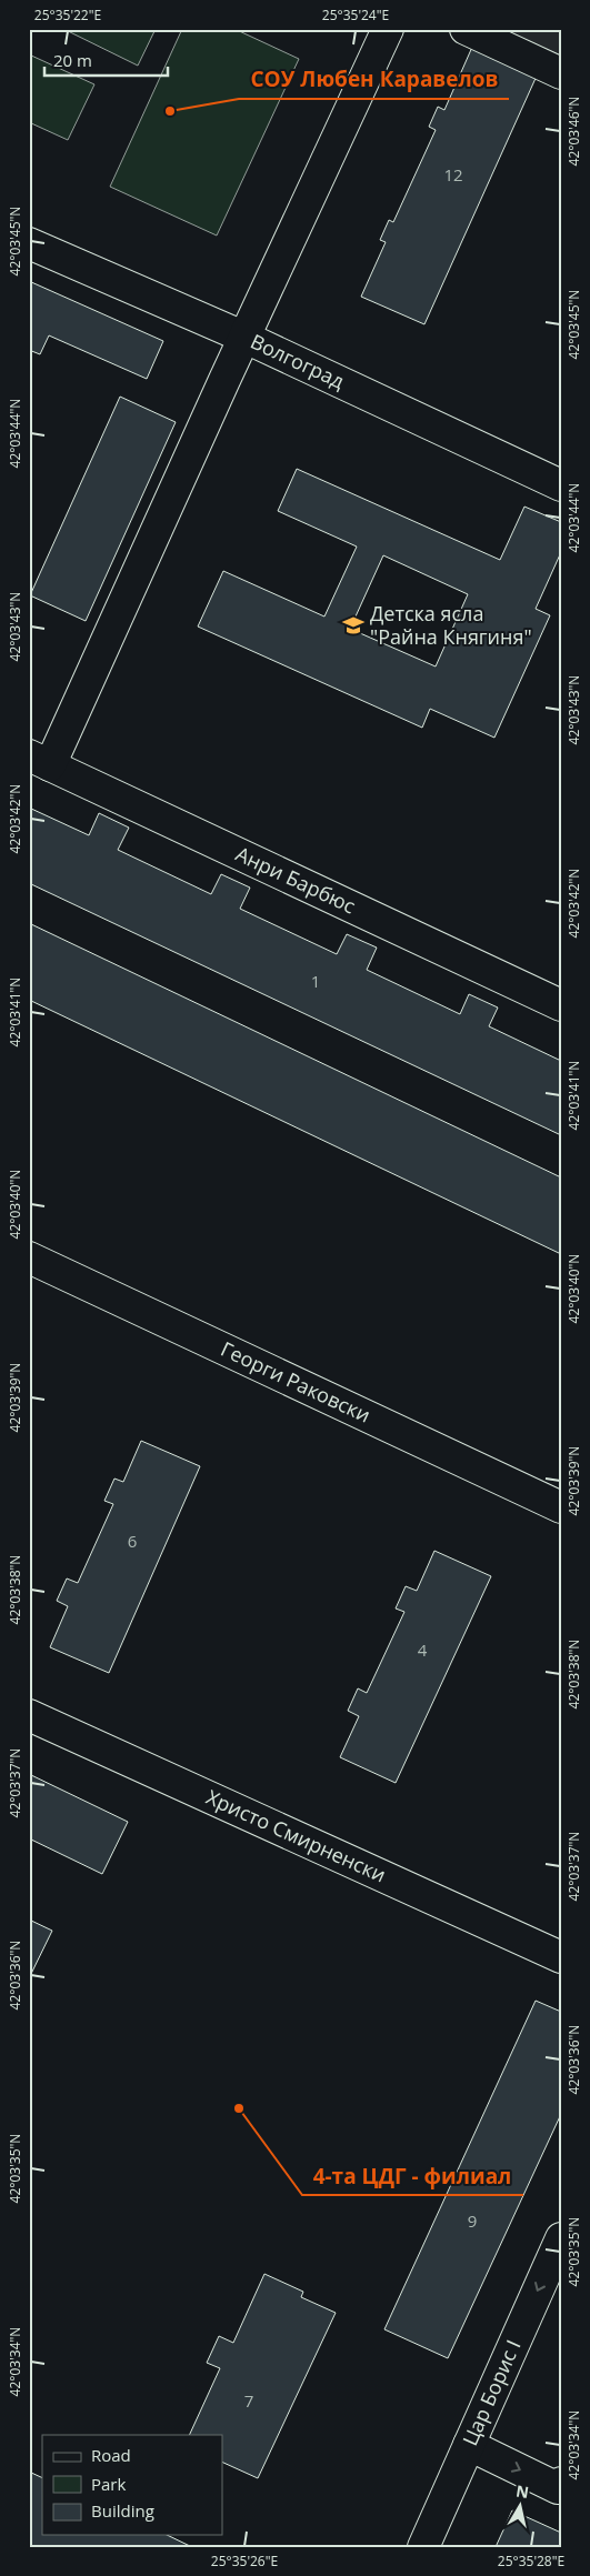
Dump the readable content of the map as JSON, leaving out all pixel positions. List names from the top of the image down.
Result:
{
  "streets": {
    "street": [
      "Волгоград",
      "Анри Барбюс",
      "Георги Раковски",
      "Христо Смирненски",
      "Цар Борис I"
    ]
  },
  "one_way": ["Цар Борис I"],
  "places": {
    "other": ["СОУ Любен Каравелов", "4-та ЦДГ - филиал"],
    "school or university": ["Детска ясла \"Райна Княгиня\""]
  },
  "house_numbers": [
    "12",
    "1",
    "6",
    "4",
    "9",
    "7"
  ],
  "legend": ["Road", "Park", "Building"],
  "scale_bar": "20 m",
  "north": "top",
  "coordinates": [
    "25°35'22\"E",
    "25°35'24\"E",
    "42°03'46\"N",
    "42°03'45\"N",
    "42°03'44\"N",
    "42°03'43\"N",
    "42°03'42\"N",
    "42°03'41\"N",
    "42°03'40\"N",
    "42°03'39\"N",
    "42°03'38\"N",
    "42°03'37\"N",
    "42°03'36\"N",
    "42°03'35\"N",
    "42°03'34\"N",
    "25°35'26\"E",
    "25°35'28\"E"
  ]
}
